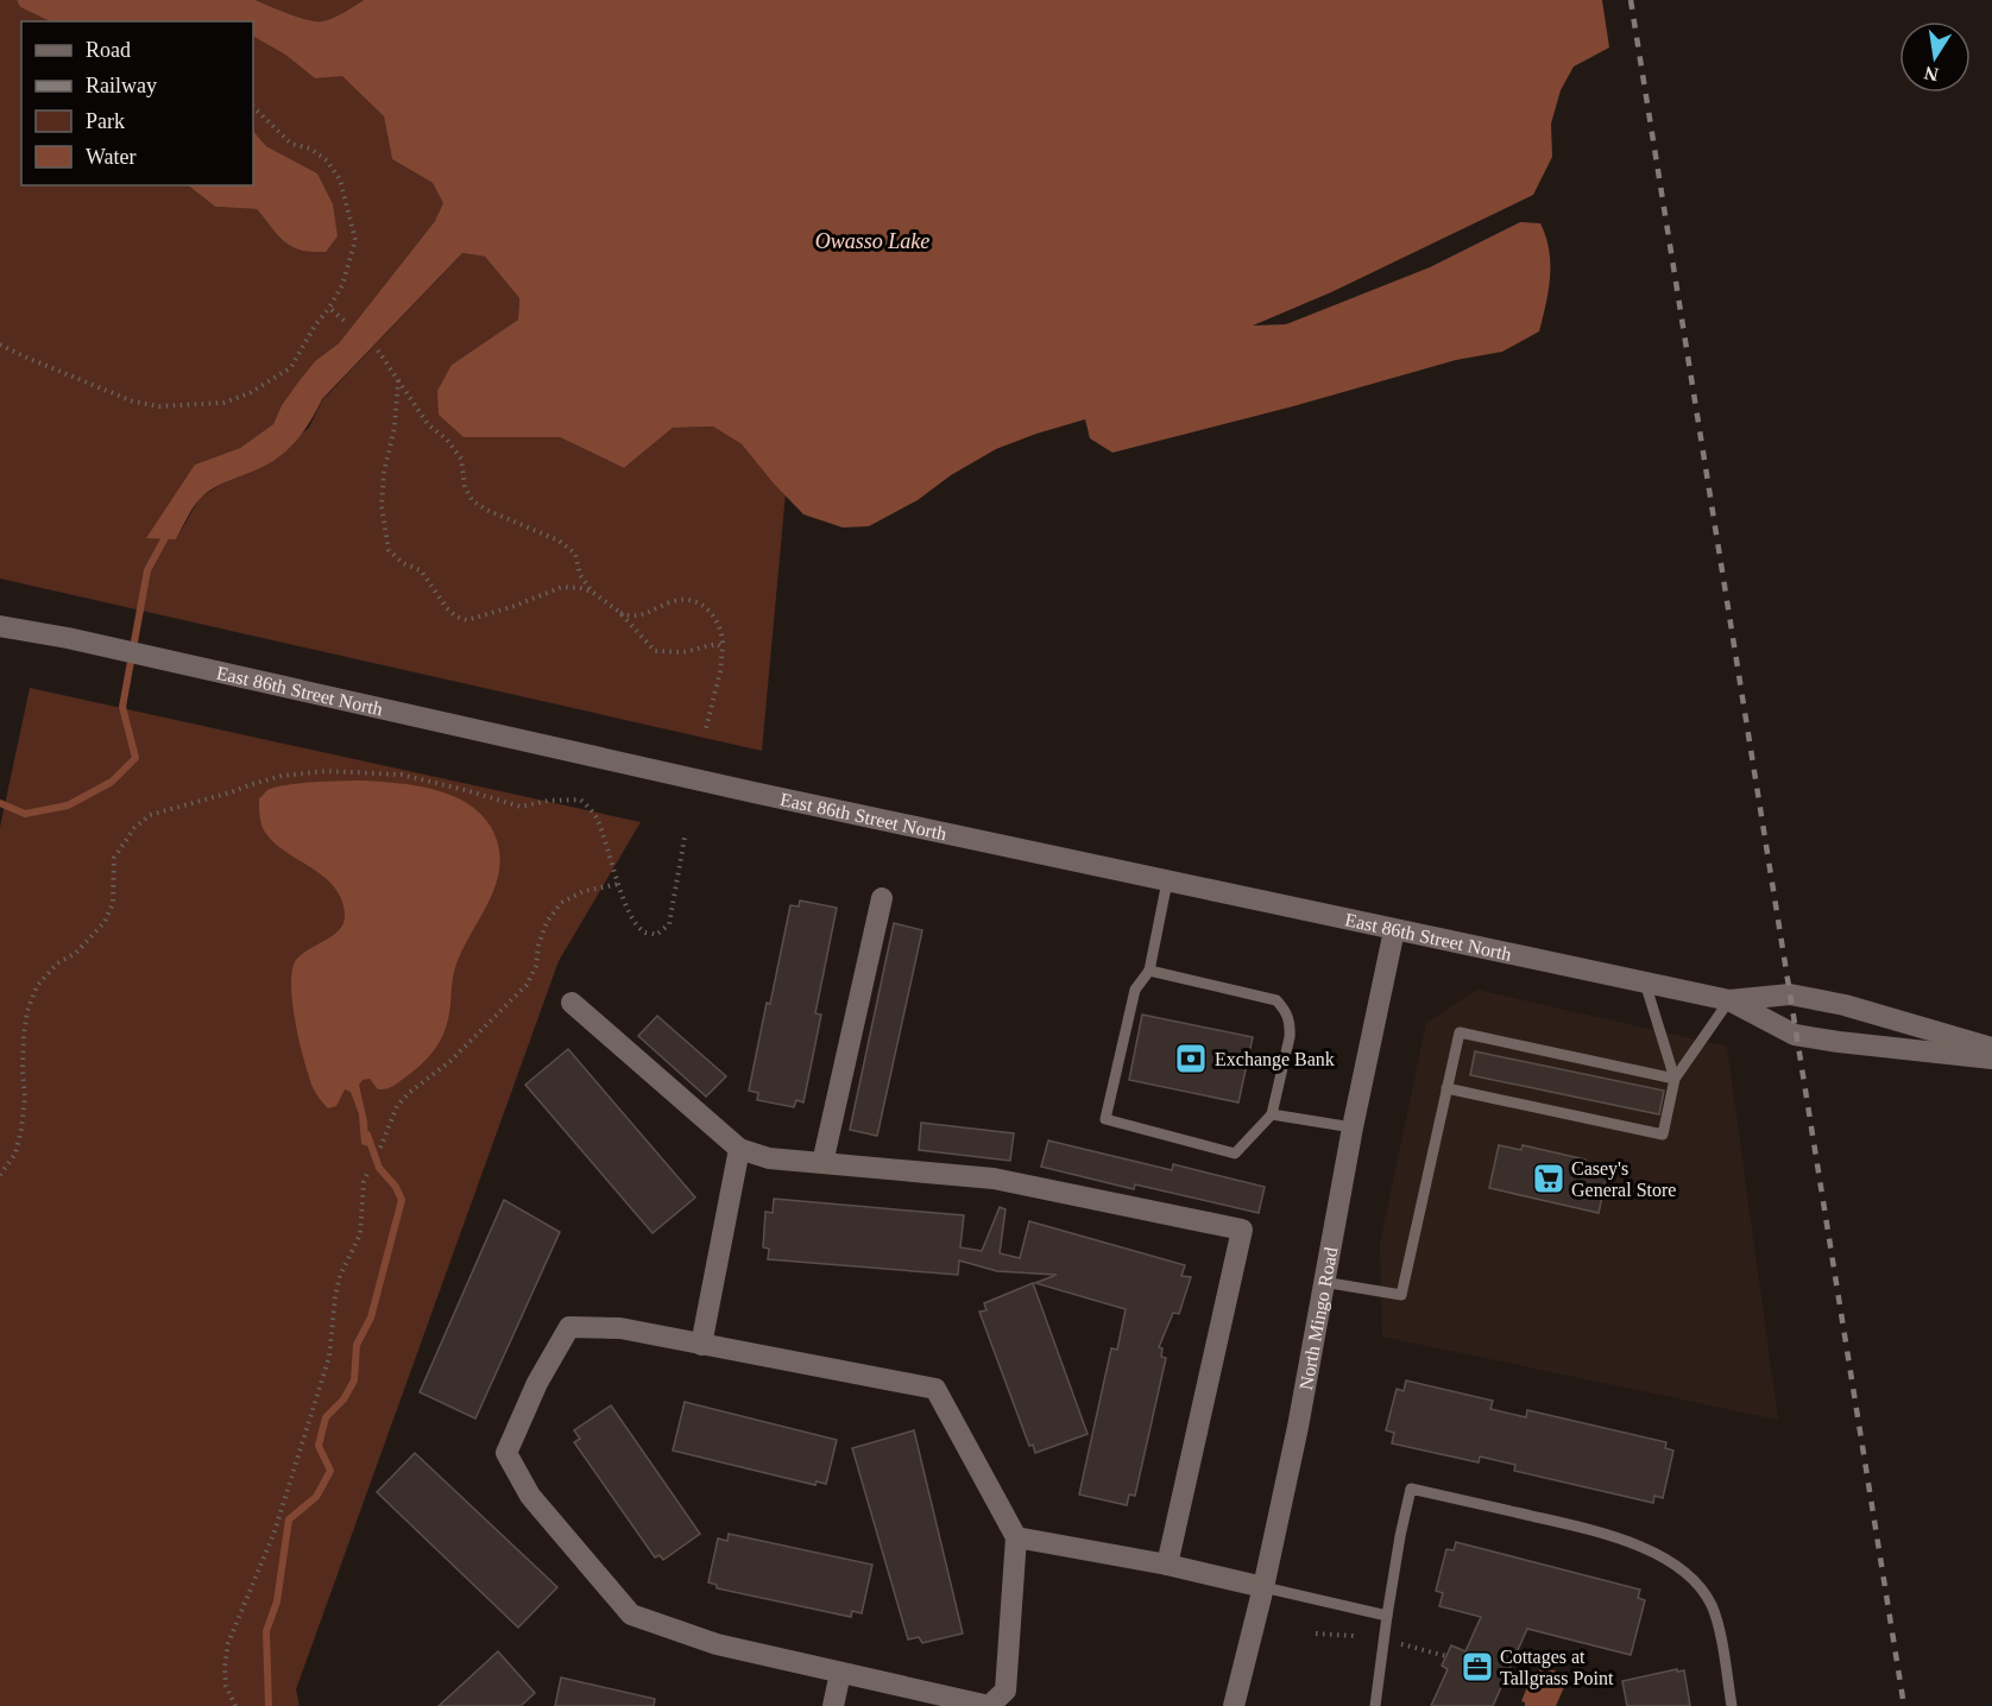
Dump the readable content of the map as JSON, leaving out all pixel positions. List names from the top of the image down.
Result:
{
  "streets": {
    "street": ["East 86th Street North", "North Mingo Road"]
  },
  "crossings": [
    ["East 86th Street North", "North Mingo Road"]
  ],
  "water": ["Owasso Lake"],
  "places": {
    "bank": ["Exchange Bank"],
    "supermarket": ["Casey's General Store"],
    "office": ["Cottages at Tallgrass Point"]
  },
  "legend": [
    "Road",
    "Railway",
    "Park",
    "Water"
  ],
  "north": "bottom"
}
